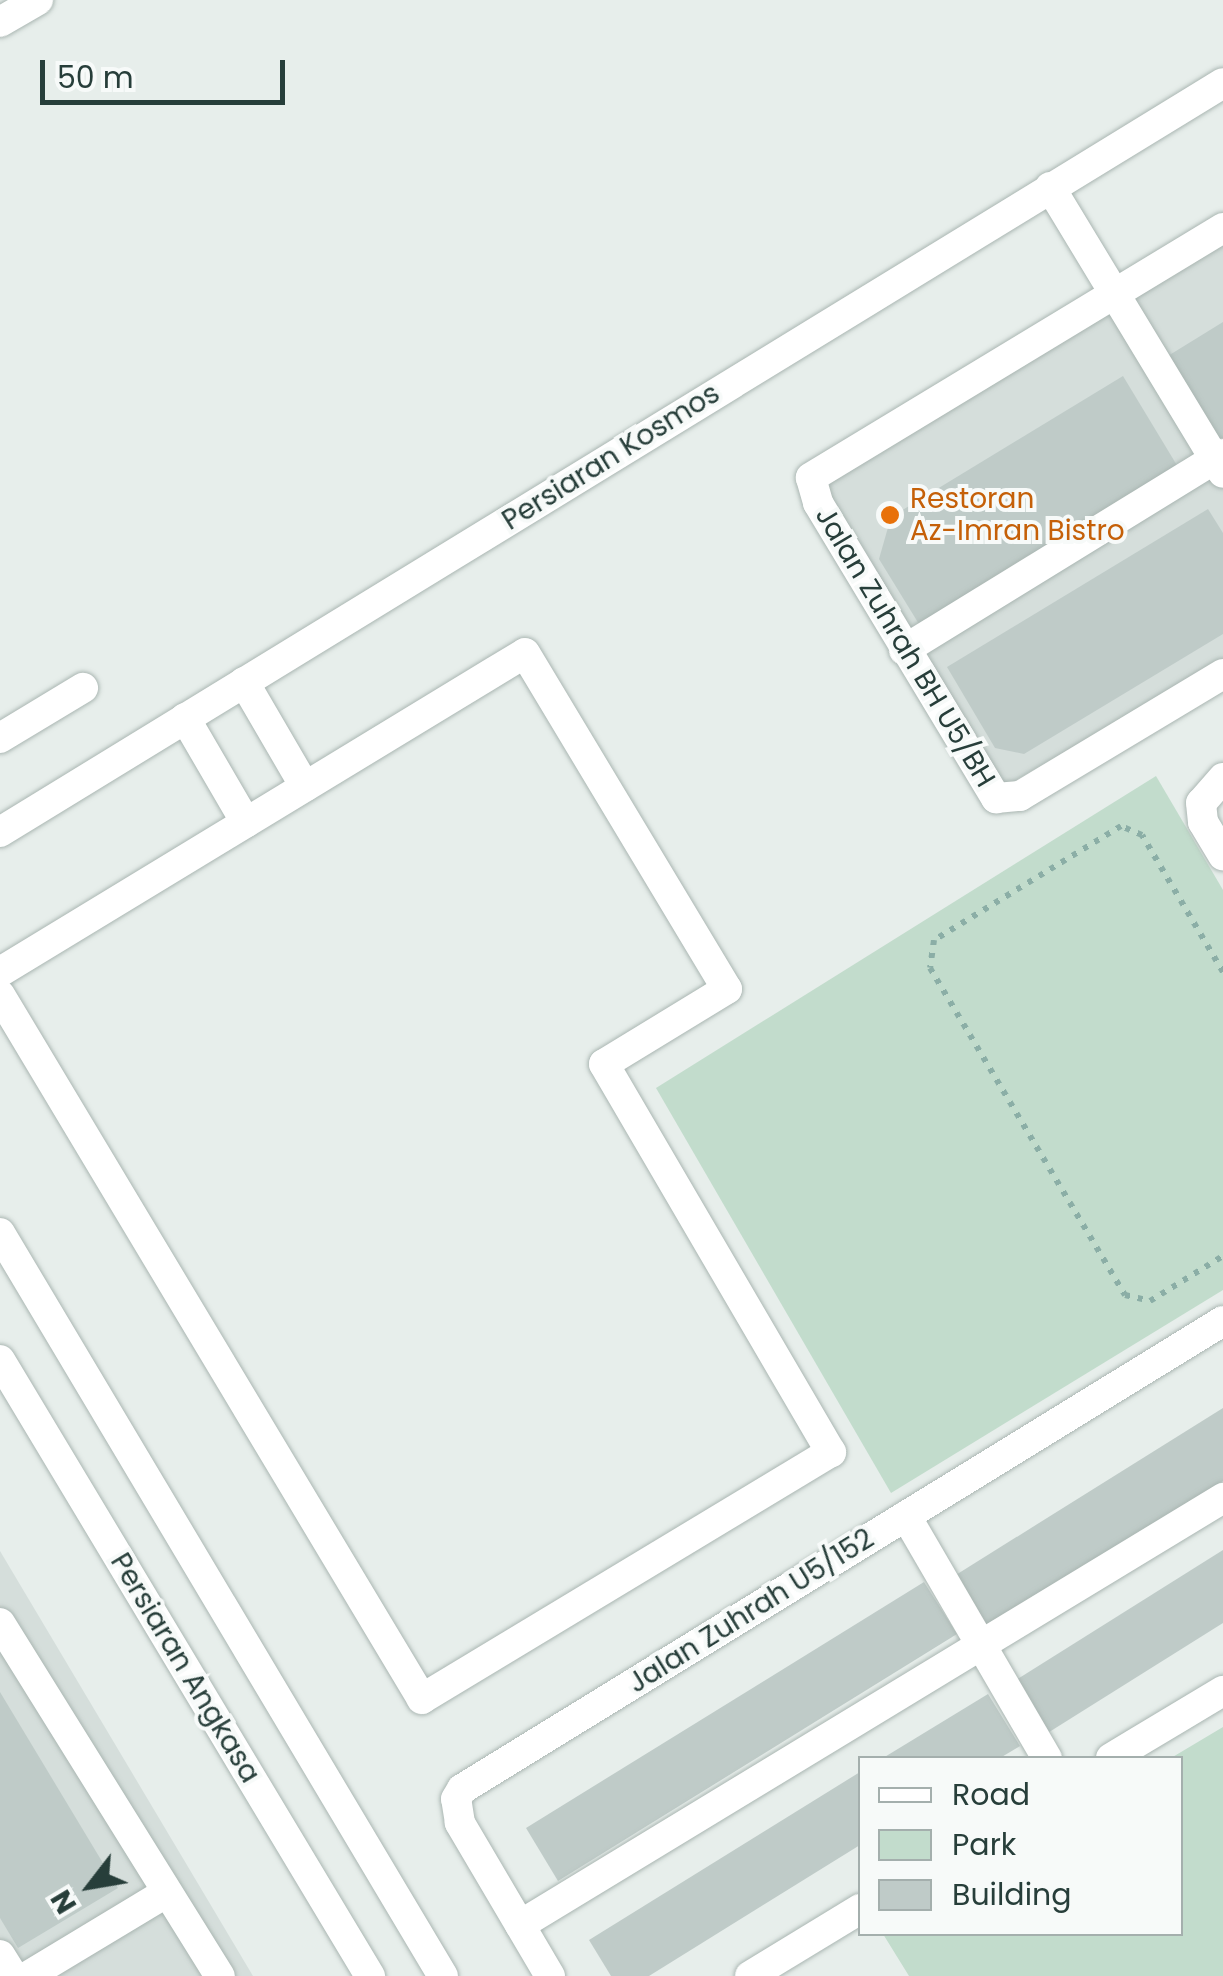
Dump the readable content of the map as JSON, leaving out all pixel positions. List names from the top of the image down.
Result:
{
  "streets": {
    "street": [
      "Persiaran Kosmos",
      "Jalan Zuhrah BH U5/BH",
      "Jalan Zuhrah U5/152",
      "Persiaran Angkasa"
    ]
  },
  "places": ["Restoran Az-Imran Bistro"],
  "legend": ["Road", "Park", "Building"],
  "scale_bar": "50 m",
  "north": "bottom left"
}
